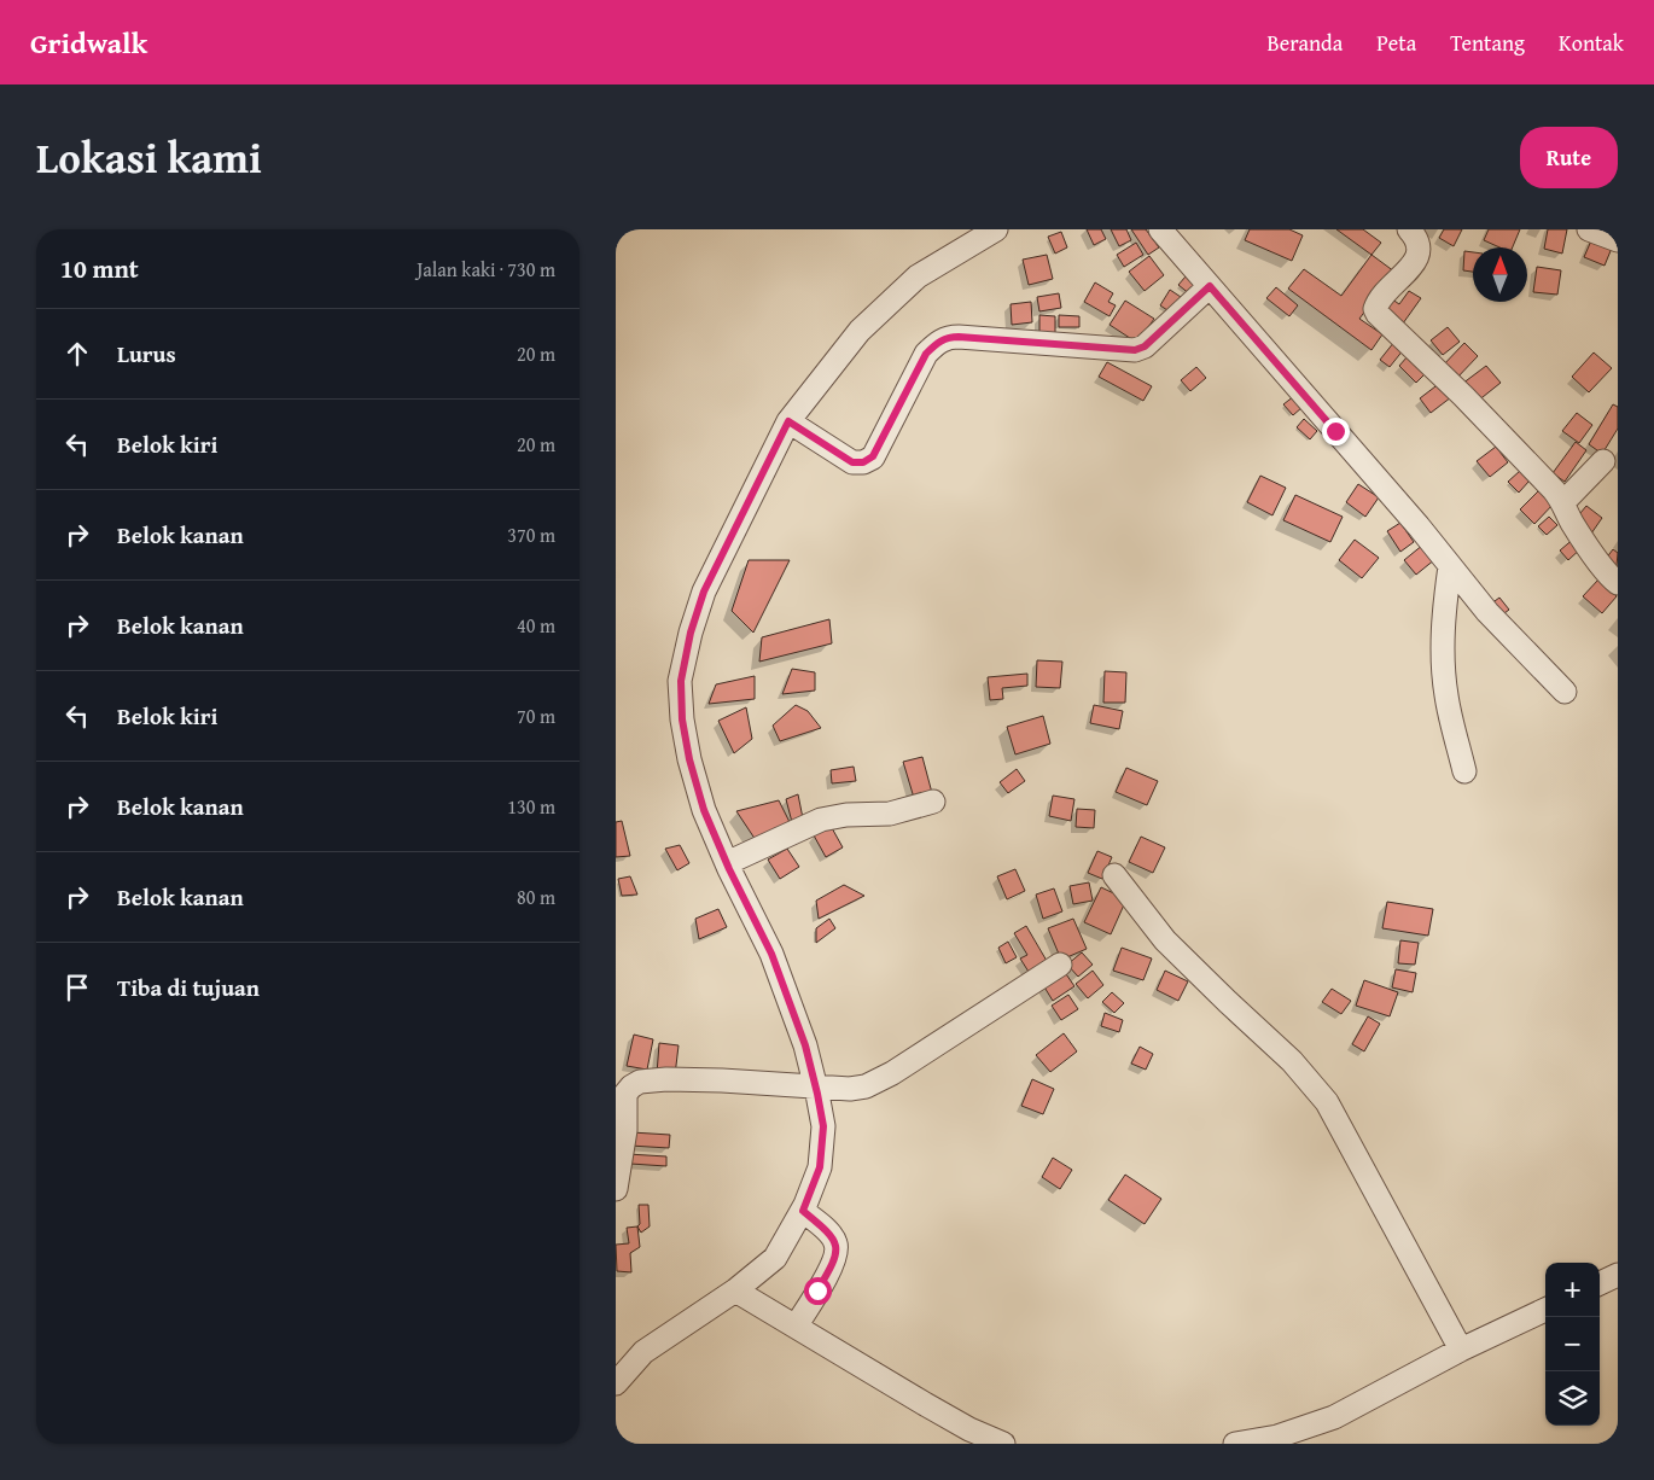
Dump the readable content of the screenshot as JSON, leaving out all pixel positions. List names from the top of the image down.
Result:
{
  "north": "top",
  "page": {
    "header": "Gridwalk",
    "nav": [
      "Beranda",
      "Peta",
      "Tentang",
      "Kontak"
    ],
    "title": "Lokasi kami",
    "buttons": "Rute",
    "heading": ["10 mnt", "Jalan kaki · 730 m"],
    "list": [
      ["Lurus", "20 m"],
      ["Belok kiri", "20 m"],
      ["Belok kanan", "370 m"],
      ["Belok kanan", "40 m"],
      ["Belok kiri", "70 m"],
      ["Belok kanan", "130 m"],
      ["Belok kanan", "80 m"],
      "Tiba di tujuan"
    ],
    "map_buttons": ["+", "−"]
  }
}
